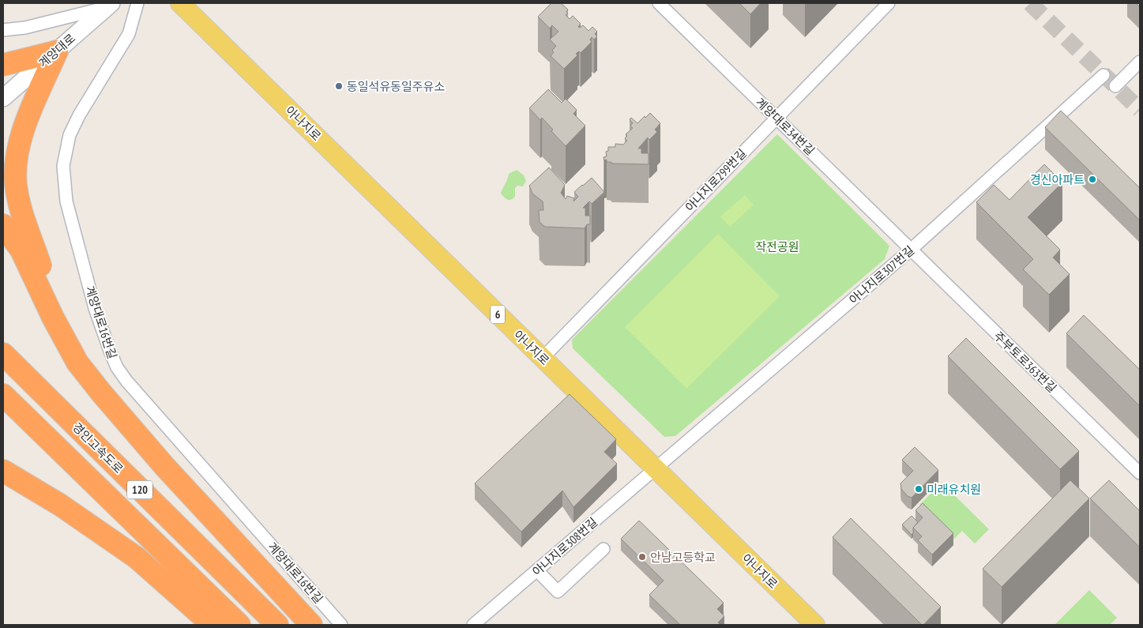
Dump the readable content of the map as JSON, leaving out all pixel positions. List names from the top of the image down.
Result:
{
  "streets": {
    "highway": ["경인고속도로", "120"],
    "main road": ["계양대로", "아나지로", "6"],
    "street": [
      "계양대로34번길",
      "아나지로299번길",
      "아나지로307번길",
      "계양대로16번길",
      "주부토로363번길",
      "아나지로308번길"
    ]
  },
  "crossings": [
    ["아나지로", "아나지로299번길"],
    ["아나지로", "아나지로307번길"],
    ["아나지로", "아나지로308번길"],
    ["계양대로34번길", "아나지로299번길"],
    ["계양대로34번길", "아나지로307번길"],
    ["계양대로34번길", "주부토로363번길"],
    ["아나지로307번길", "주부토로363번길"],
    ["아나지로307번길", "아나지로308번길"]
  ],
  "parks": ["작전공원"],
  "places": [
    "동일석유동일주유소",
    "경신아파트",
    "미래유치원",
    "안남고등학교"
  ]
}
